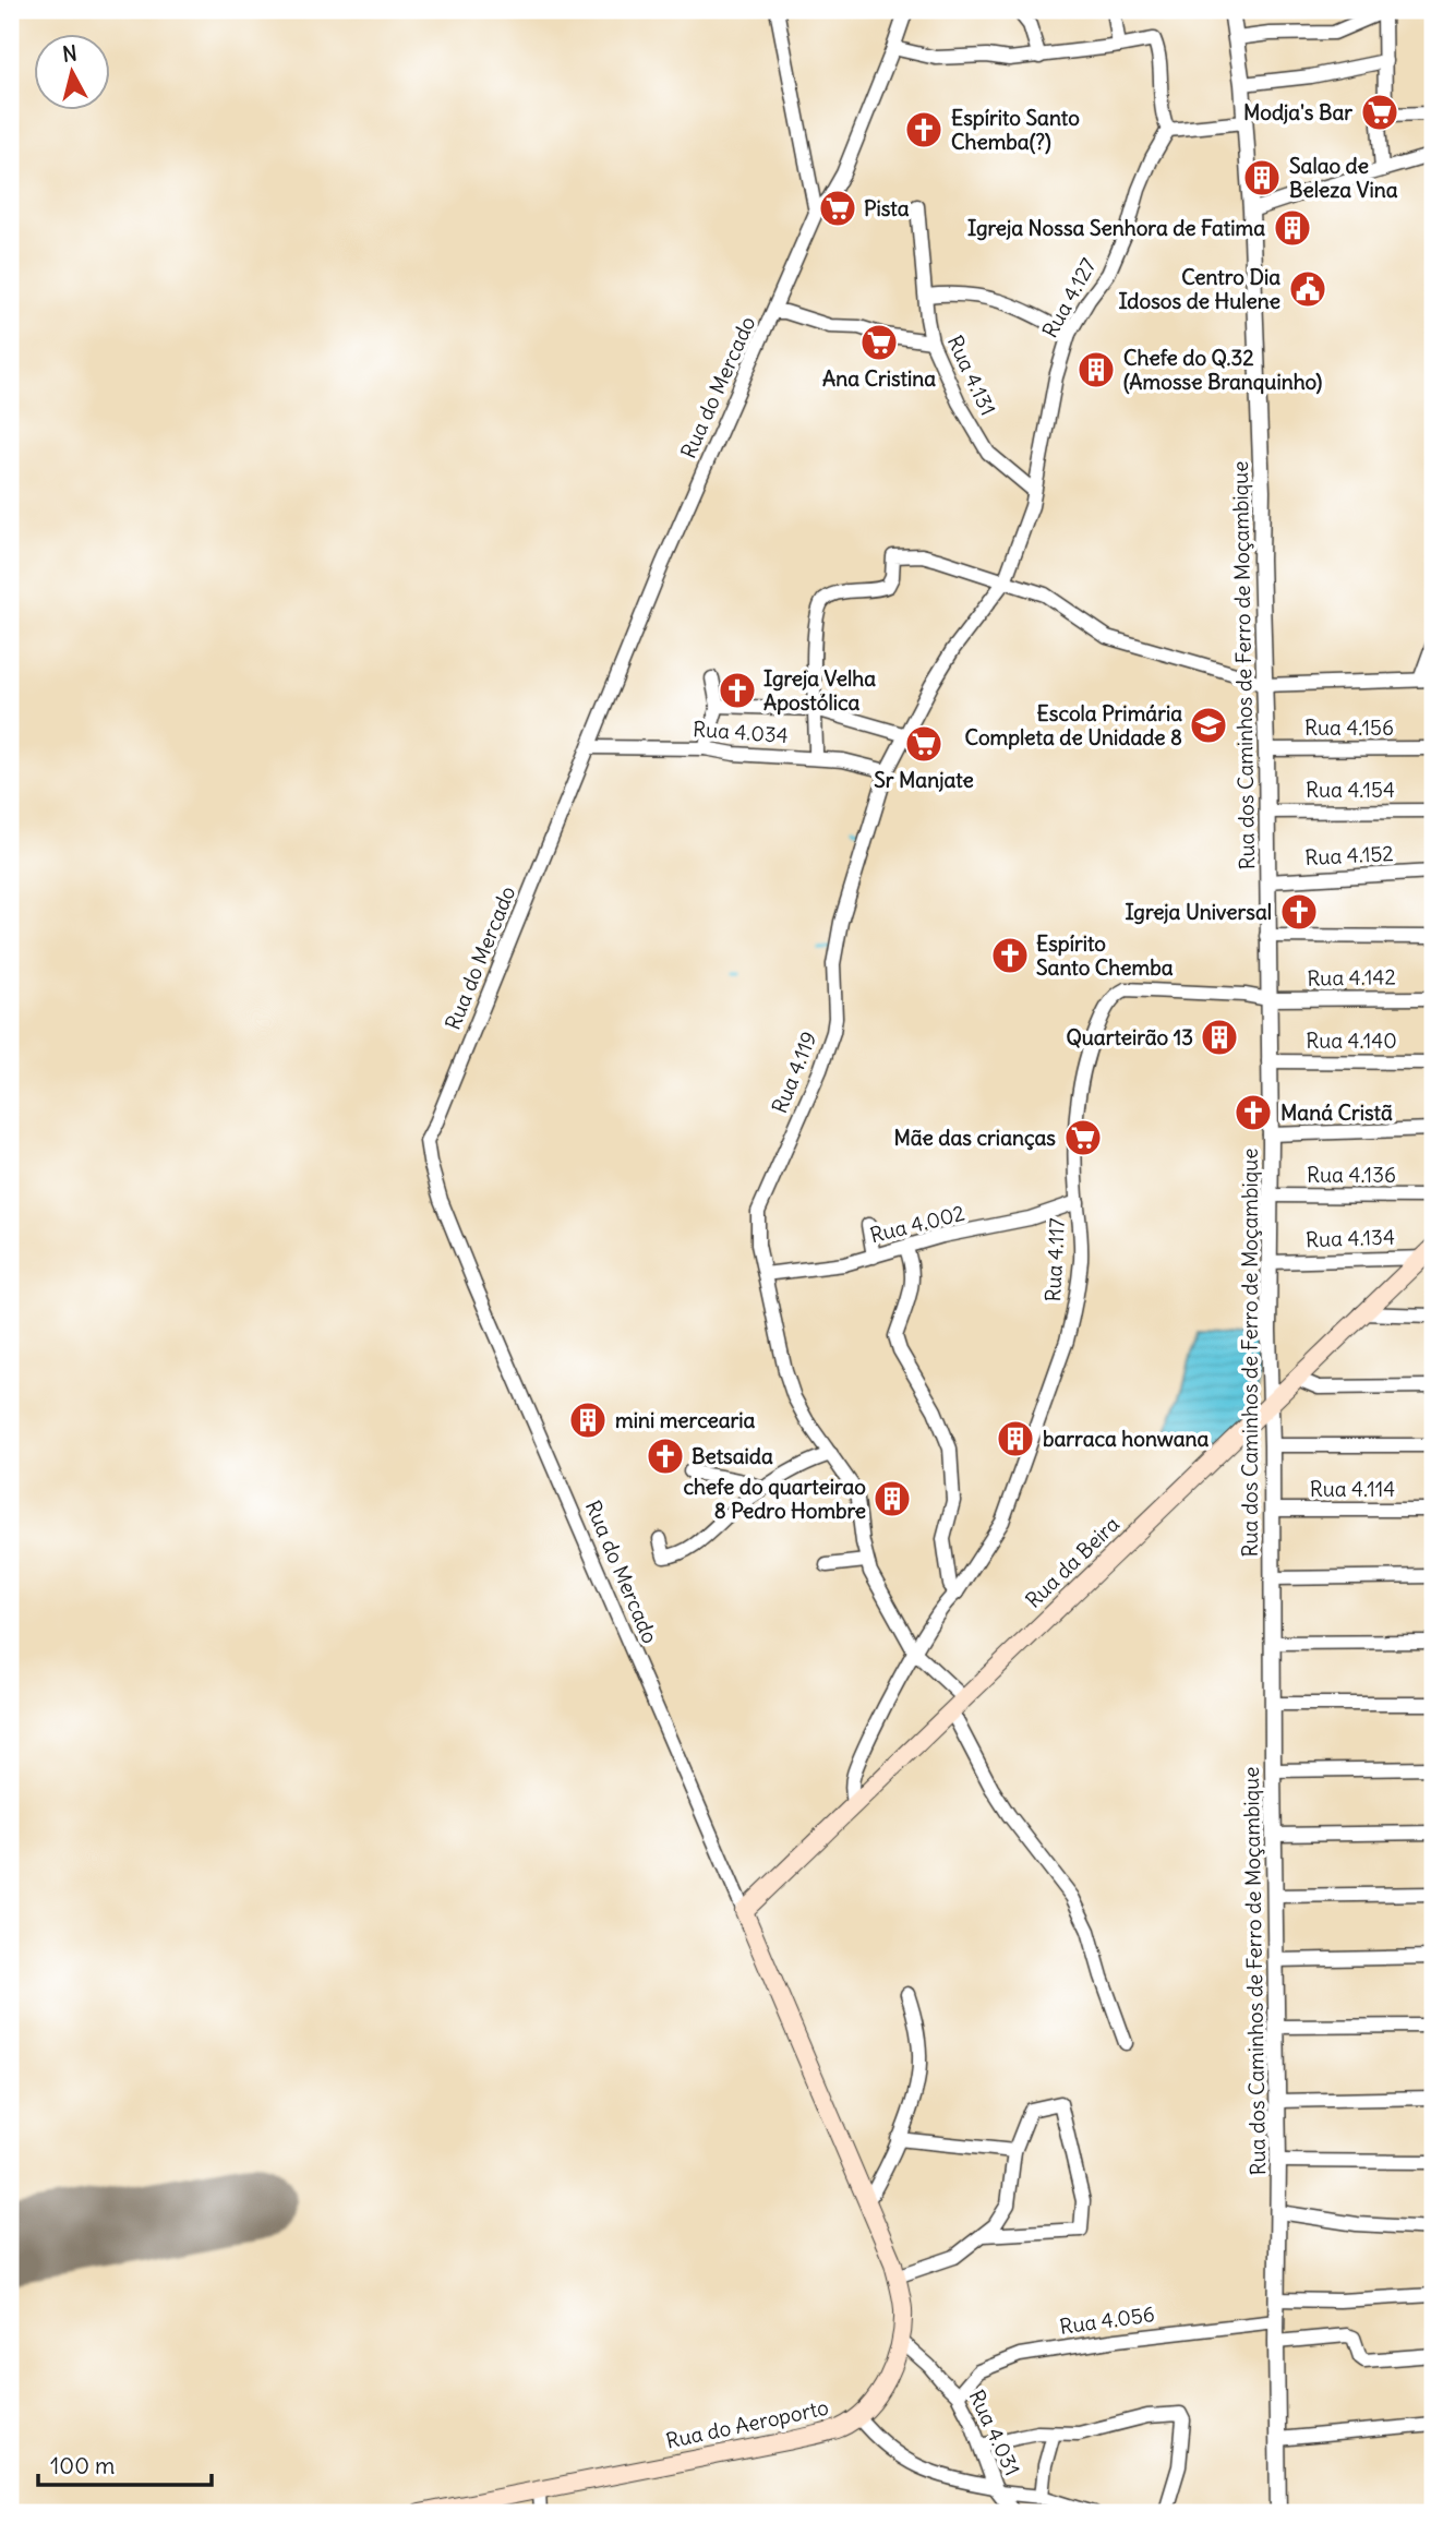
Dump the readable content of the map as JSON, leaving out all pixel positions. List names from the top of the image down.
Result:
{
  "streets": {
    "main road": ["Rua da Beira", "Rua do Aeroporto"],
    "street": [
      "Rua 4.127",
      "Rua 4.131",
      "Rua do Mercado",
      "Rua dos Caminhos de Ferro de Moçambique",
      "Rua 4.156",
      "Rua 4.034",
      "Rua 4.154",
      "Rua 4.152",
      "Rua 4.142",
      "Rua 4.140",
      "Rua 4.119",
      "Rua 4.136",
      "Rua 4.002",
      "Rua 4.134",
      "Rua 4.117",
      "Rua 4.114",
      "Rua 4.056",
      "Rua 4.031"
    ]
  },
  "crossings": [
    ["Rua 4.127", "Rua 4.131"],
    ["Rua 4.127", "Rua 4.119"],
    ["Rua do Mercado", "Rua 4.034"],
    ["Rua do Mercado", "Rua da Beira"],
    ["Rua do Mercado", "Rua do Aeroporto"],
    ["Rua dos Caminhos de Ferro de Moçambique", "Rua 4.156"],
    ["Rua dos Caminhos de Ferro de Moçambique", "Rua 4.154"],
    ["Rua dos Caminhos de Ferro de Moçambique", "Rua 4.152"],
    ["Rua dos Caminhos de Ferro de Moçambique", "Rua 4.142"],
    ["Rua dos Caminhos de Ferro de Moçambique", "Rua 4.140"],
    ["Rua dos Caminhos de Ferro de Moçambique", "Rua 4.136"],
    ["Rua dos Caminhos de Ferro de Moçambique", "Rua 4.134"],
    ["Rua dos Caminhos de Ferro de Moçambique", "Rua 4.117"],
    ["Rua dos Caminhos de Ferro de Moçambique", "Rua 4.114"],
    ["Rua dos Caminhos de Ferro de Moçambique", "Rua da Beira"],
    ["Rua dos Caminhos de Ferro de Moçambique", "Rua 4.056"],
    ["Rua 4.034", "Rua 4.119"],
    ["Rua 4.142", "Rua 4.117"],
    ["Rua 4.119", "Rua 4.002"],
    ["Rua 4.119", "Rua 4.117"],
    ["Rua 4.119", "Rua da Beira"],
    ["Rua 4.002", "Rua 4.117"],
    ["Rua 4.134", "Rua da Beira"],
    ["Rua 4.117", "Rua da Beira"],
    ["Rua da Beira", "Rua do Aeroporto"],
    ["Rua 4.056", "Rua 4.031"],
    ["Rua do Aeroporto", "Rua 4.031"]
  ],
  "places": {
    "supermarket": [
      "Modja's Bar",
      "Pista",
      "Ana Cristina",
      "Sr Manjate",
      "Mãe das crianças"
    ],
    "church": [
      "Espírito Santo Chemba(?)",
      "Igreja Velha Apostólica",
      "Igreja Universal",
      "Espírito Santo Chemba",
      "Maná Cristã",
      "Betsaida"
    ],
    "building": [
      "Salao de Beleza Vina",
      "Igreja Nossa Senhora de Fatima",
      "Chefe do Q.32 (Amosse Branquinho)",
      "Quarteirão 13",
      "mini mercearia",
      "barraca honwana",
      "chefe do quarteirao 8 Pedro Hombre"
    ],
    "public building": ["Centro Dia Idosos de Hulene"],
    "school or university": ["Escola Primária Completa de Unidade 8"]
  },
  "scale_bar": "100 m",
  "north": "top"
}
